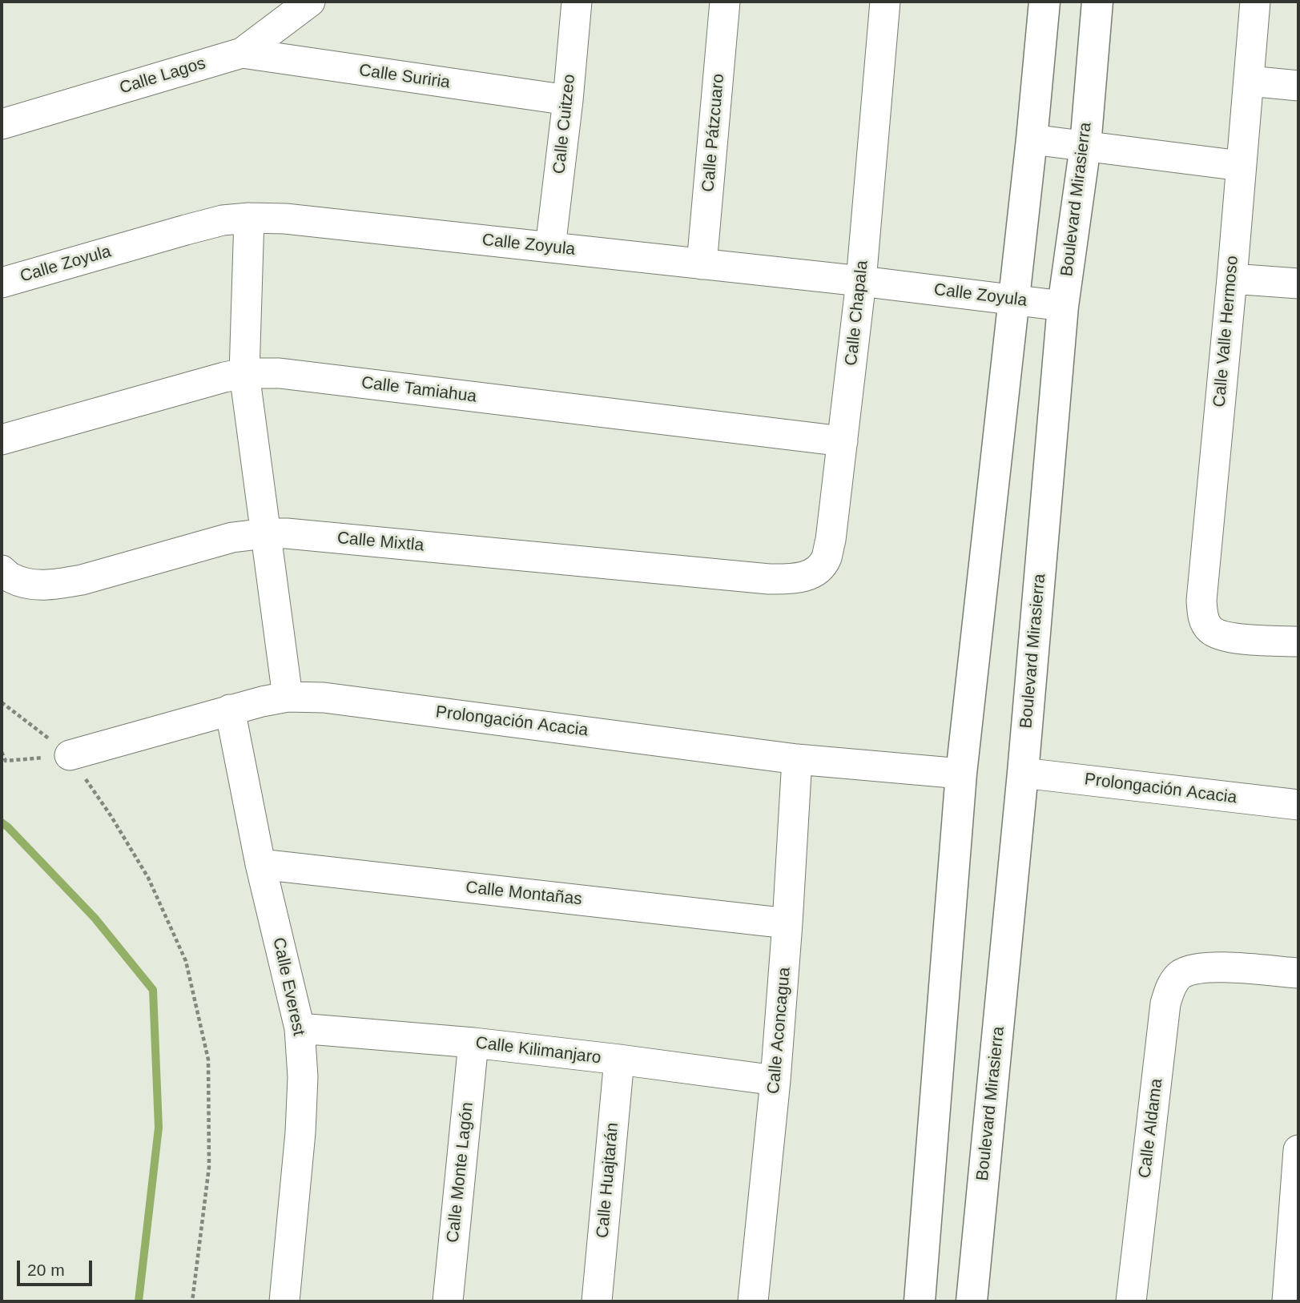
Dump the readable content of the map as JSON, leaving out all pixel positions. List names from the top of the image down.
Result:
{
  "streets": {
    "main road": ["Boulevard Mirasierra"],
    "street": [
      "Calle Lagos",
      "Calle Suriria",
      "Calle Cuitzeo",
      "Calle Pátzcuaro",
      "Calle Zoyula",
      "Calle Chapala",
      "Calle Valle Hermoso",
      "Calle Tamiahua",
      "Calle Mixtla",
      "Prolongación Acacia",
      "Calle Montañas",
      "Calle Everest",
      "Calle Aconcagua",
      "Calle Kilimanjaro",
      "Calle Aldama",
      "Calle Monte Lagón",
      "Calle Huajtarán"
    ]
  },
  "crossings": [
    ["Calle Lagos", "Calle Suriria"],
    ["Calle Suriria", "Calle Cuitzeo"],
    ["Calle Cuitzeo", "Calle Zoyula"],
    ["Calle Pátzcuaro", "Calle Zoyula"],
    ["Boulevard Mirasierra", "Calle Zoyula"],
    ["Boulevard Mirasierra", "Prolongación Acacia"],
    ["Calle Zoyula", "Calle Chapala"],
    ["Calle Chapala", "Calle Tamiahua"],
    ["Calle Chapala", "Calle Mixtla"],
    ["Prolongación Acacia", "Calle Everest"],
    ["Prolongación Acacia", "Calle Aconcagua"],
    ["Calle Montañas", "Calle Everest"],
    ["Calle Montañas", "Calle Aconcagua"],
    ["Calle Everest", "Calle Kilimanjaro"],
    ["Calle Aconcagua", "Calle Kilimanjaro"],
    ["Calle Kilimanjaro", "Calle Monte Lagón"],
    ["Calle Kilimanjaro", "Calle Huajtarán"]
  ],
  "scale_bar": "20 m"
}
